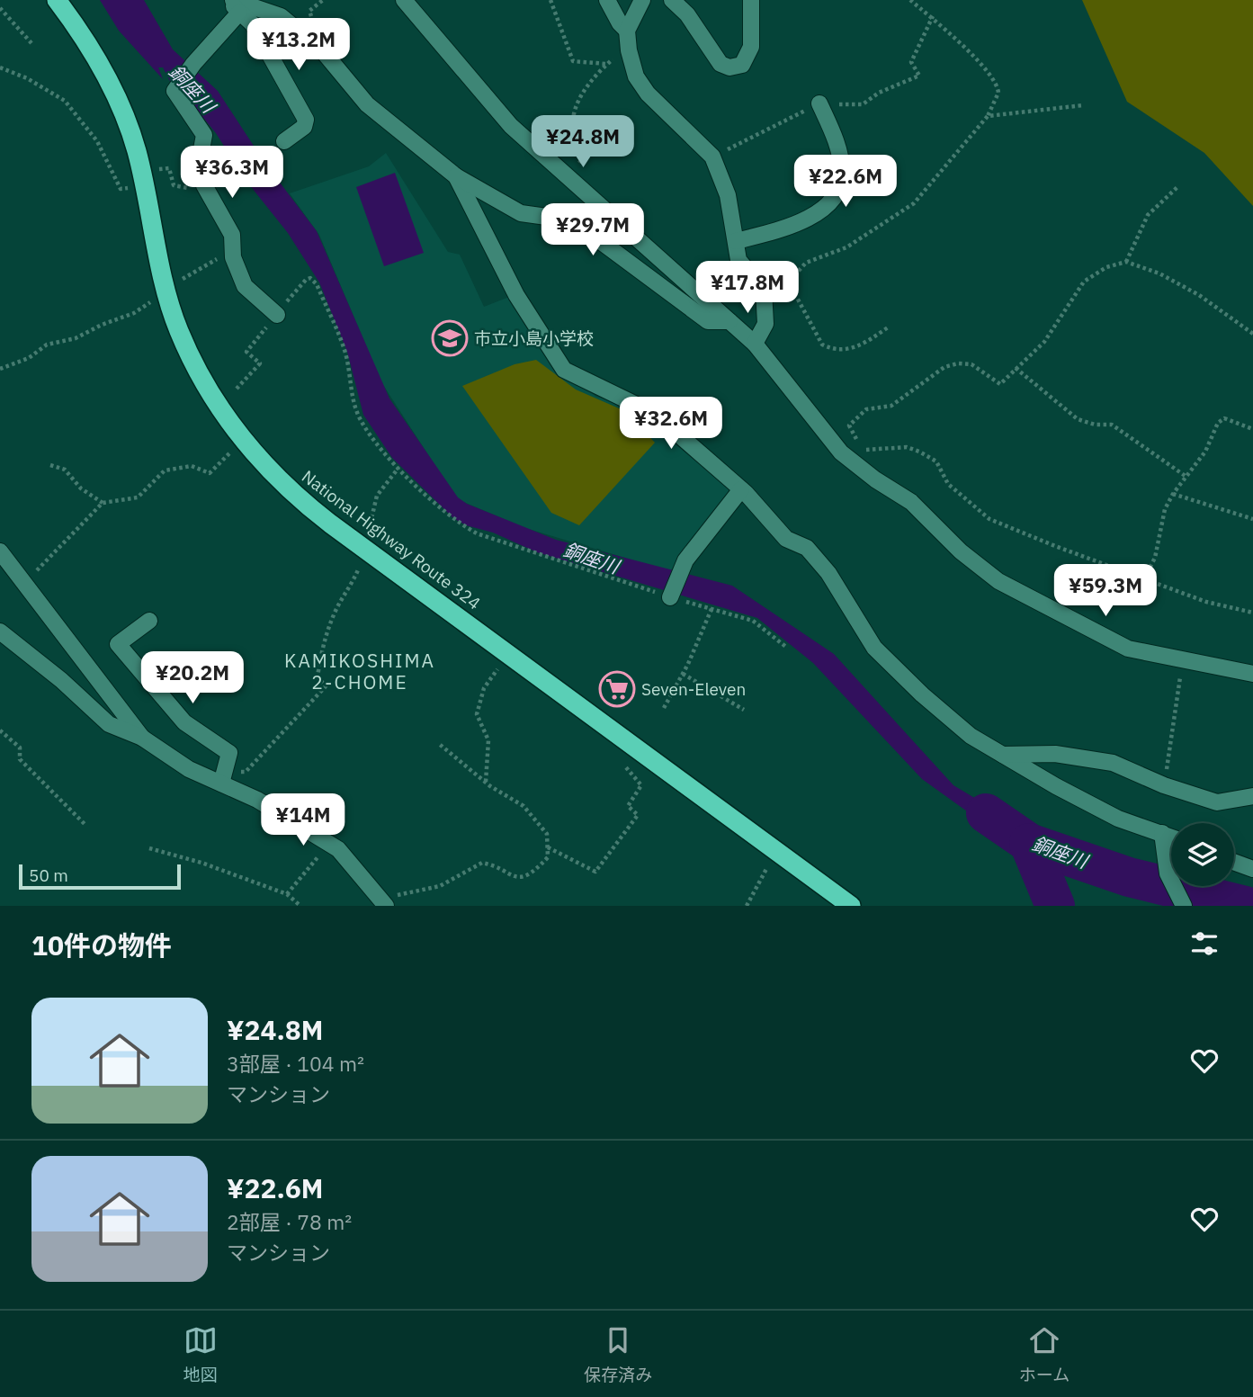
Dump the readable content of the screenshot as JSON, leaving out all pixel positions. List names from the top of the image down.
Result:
{
  "streets": {
    "highway": ["National Highway Route 324"]
  },
  "districts": ["KAMIKOSHIMA 2-CHOME"],
  "water": ["銅座川"],
  "places": {
    "school or university": ["市立小島小学校"],
    "supermarket": ["Seven-Eleven"]
  },
  "scale_bar": "50 m",
  "page": {
    "price": [
      "¥13.2M",
      "¥24.8M",
      "¥36.3M",
      "¥22.6M",
      "¥29.7M",
      "¥17.8M",
      "¥32.6M",
      "¥59.3M",
      "¥20.2M",
      "¥14M"
    ],
    "scale": "50 m",
    "heading": "10件の物件",
    "list": [
      {
        "name": "¥24.8M",
        "note": "3部屋 · 104 m² · マンション"
      },
      {
        "name": "¥22.6M",
        "note": "2部屋 · 78 m² · マンション"
      }
    ],
    "tabs": ["地図", "保存済み", "ホーム"]
  }
}
